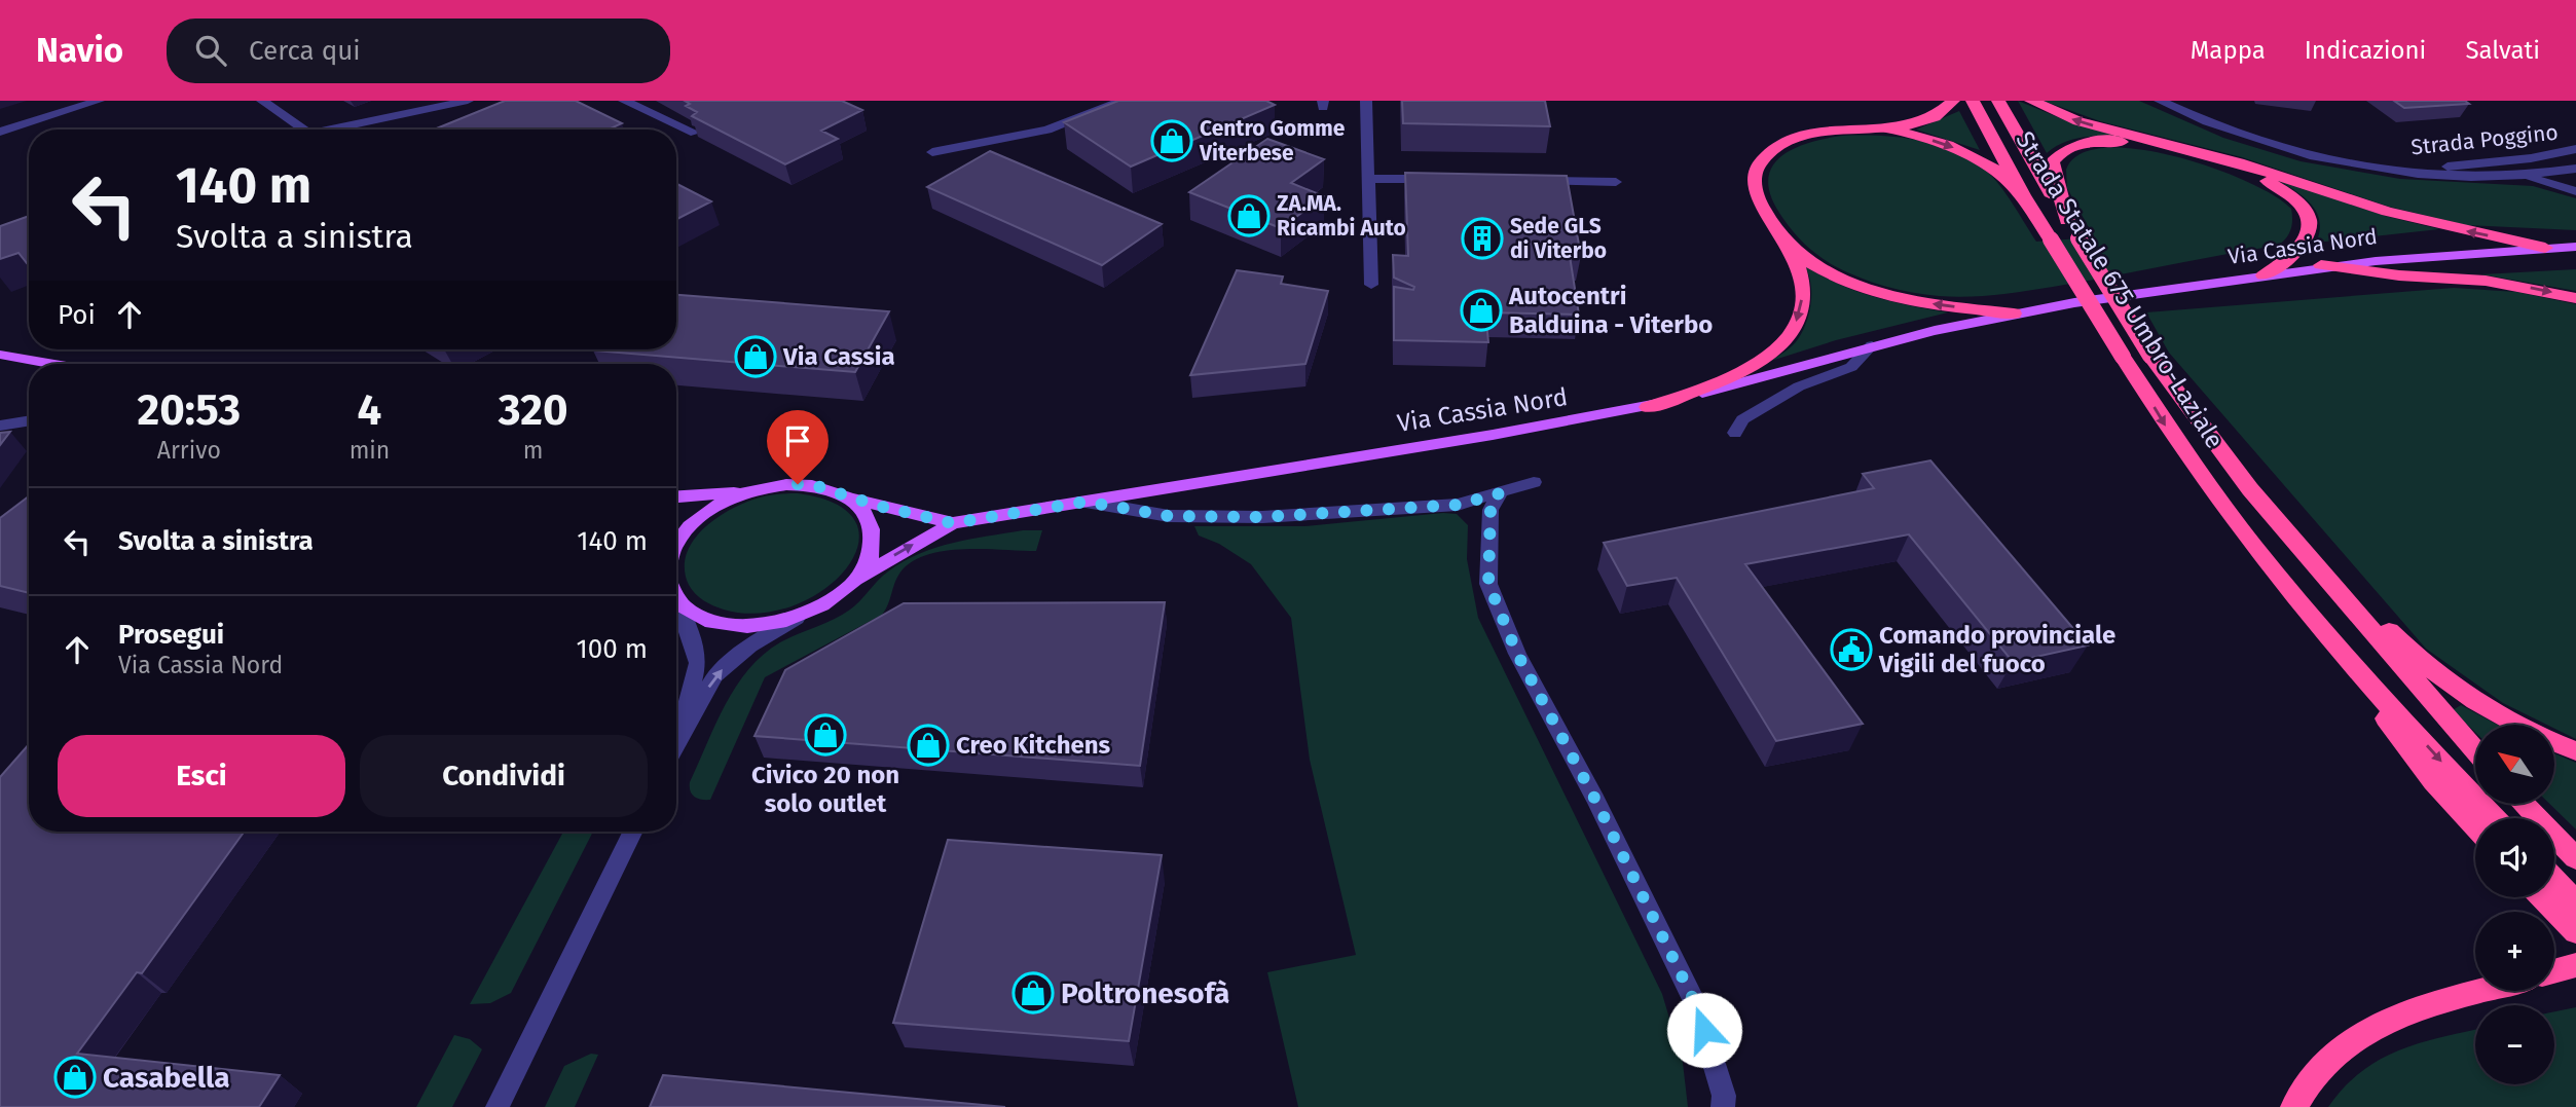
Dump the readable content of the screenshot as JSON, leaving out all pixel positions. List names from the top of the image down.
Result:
{
  "streets": {
    "highway": ["Strada Statale 675 Umbro-Laziale"],
    "main road": ["Via Cassia Nord"],
    "street": ["Strada Poggino"]
  },
  "places": {
    "shop": [
      "Centro Gomme Viterbese",
      "ZA.MA. Ricambi Auto",
      "Autocentri Balduina - Viterbo",
      "Via Cassia",
      "Civico 20 non solo outlet",
      "Creo Kitchens",
      "Poltronesofà",
      "Casabella"
    ],
    "building": ["Sede GLS di Viterbo"],
    "public building": ["Comando provinciale Vigili del fuoco"]
  },
  "north": "top left",
  "page": {
    "header": "Navio",
    "search": "Cerca qui",
    "nav": ["Mappa", "Indicazioni", "Salvati"],
    "turn": ["140 m", "Svolta a sinistra"],
    "then": "Poi",
    "eta": [
      "20:53",
      "Arrivo",
      "4",
      "min",
      "320",
      "m"
    ],
    "list": [
      {
        "name": "Svolta a sinistra",
        "value": "140 m"
      },
      {
        "name": "Prosegui",
        "note": "Via Cassia Nord",
        "value": "100 m"
      }
    ],
    "buttons": ["Esci", "Condividi"],
    "map_buttons": ["+", "−"]
  }
}
